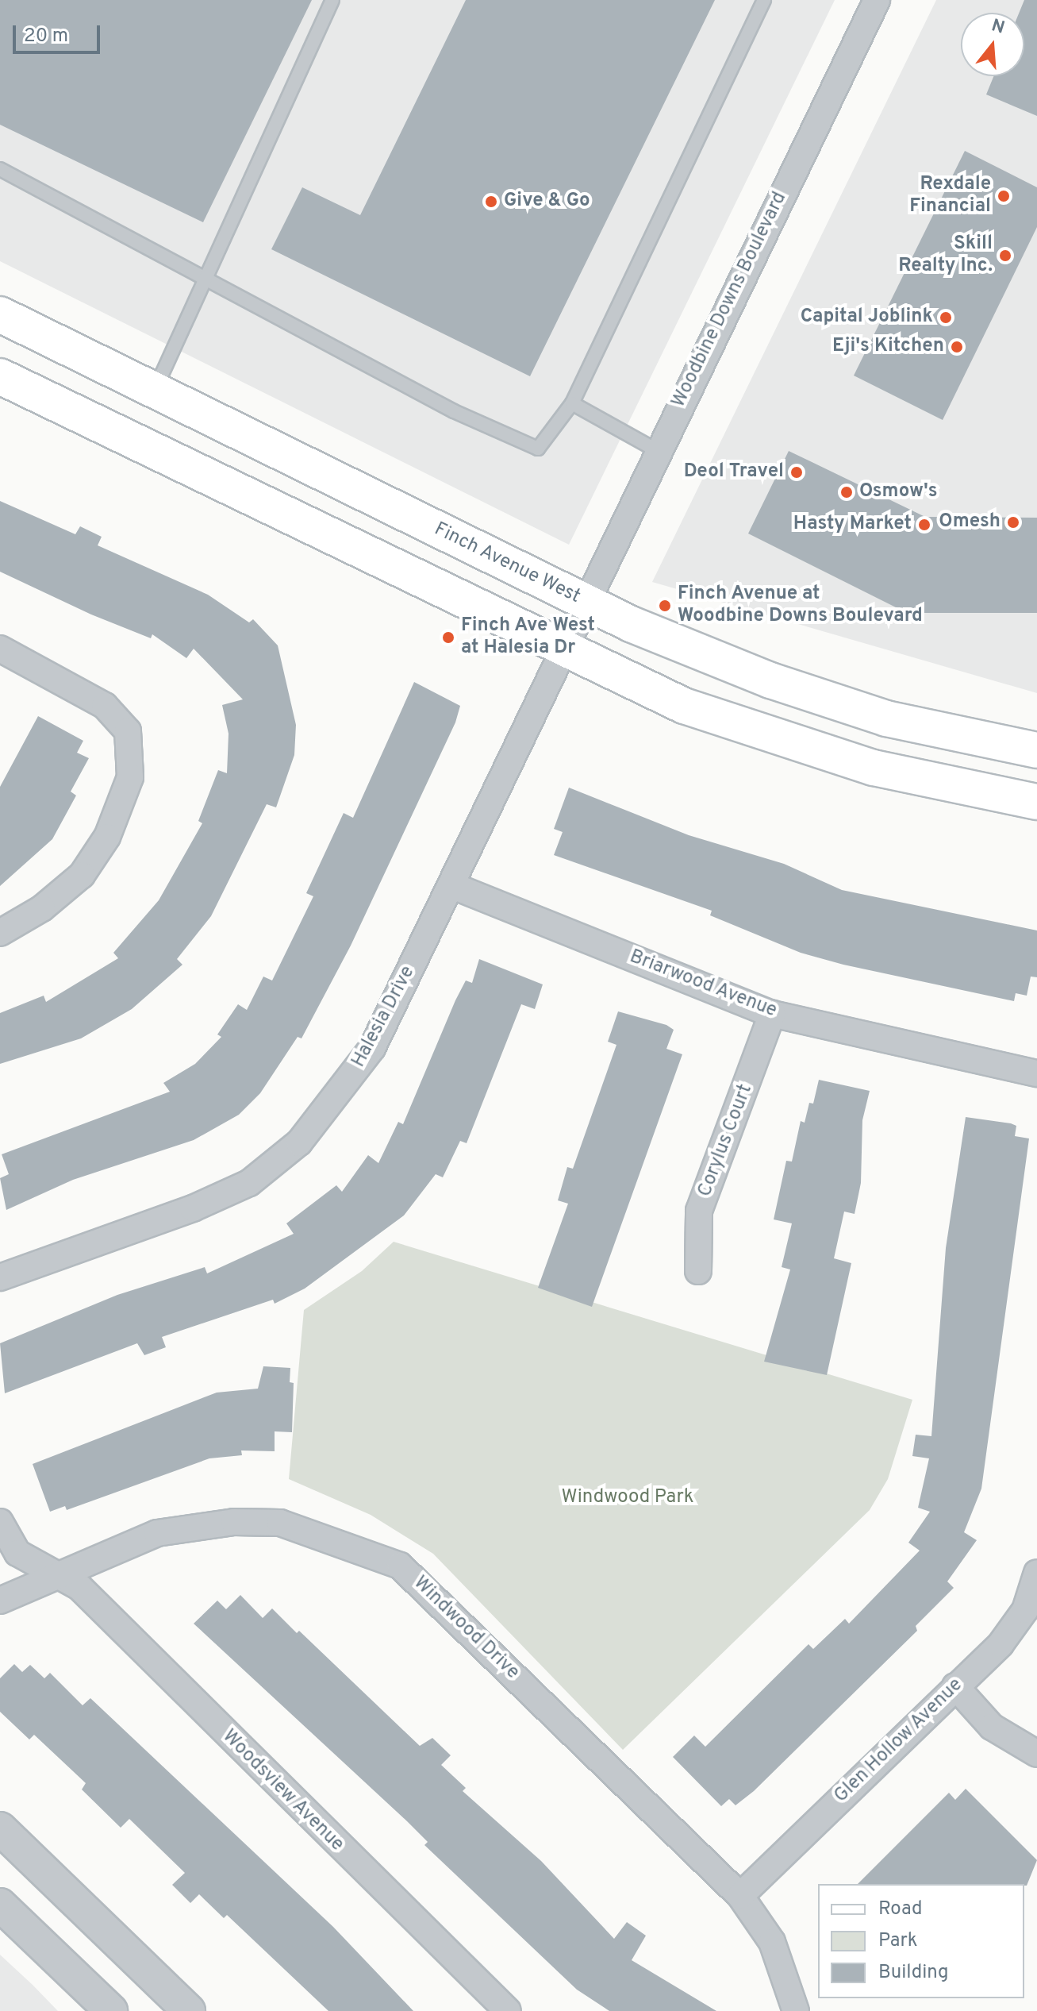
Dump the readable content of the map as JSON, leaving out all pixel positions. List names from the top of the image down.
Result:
{
  "streets": {
    "main road": ["Finch Avenue West"],
    "street": [
      "Woodbine Downs Boulevard",
      "Briarwood Avenue",
      "Halesia Drive",
      "Corylus Court",
      "Windwood Drive",
      "Glen Hollow Avenue",
      "Woodsview Avenue"
    ]
  },
  "crossings": [
    ["Woodbine Downs Boulevard", "Finch Avenue West"],
    ["Woodbine Downs Boulevard", "Halesia Drive"],
    ["Briarwood Avenue", "Halesia Drive"],
    ["Briarwood Avenue", "Corylus Court"],
    ["Windwood Drive", "Glen Hollow Avenue"],
    ["Windwood Drive", "Woodsview Avenue"]
  ],
  "parks": ["Windwood Park"],
  "places": [
    "Rexdale Financial",
    "Give & Go",
    "Skill Realty Inc.",
    "Capital Joblink",
    "Eji's Kitchen",
    "Deol Travel",
    "Osmow's",
    "Omesh",
    "Hasty Market",
    "Finch Avenue at Woodbine Downs Boulevard",
    "Finch Ave West at Halesia Dr"
  ],
  "legend": ["Road", "Park", "Building"],
  "scale_bar": "20 m",
  "north": "top"
}
